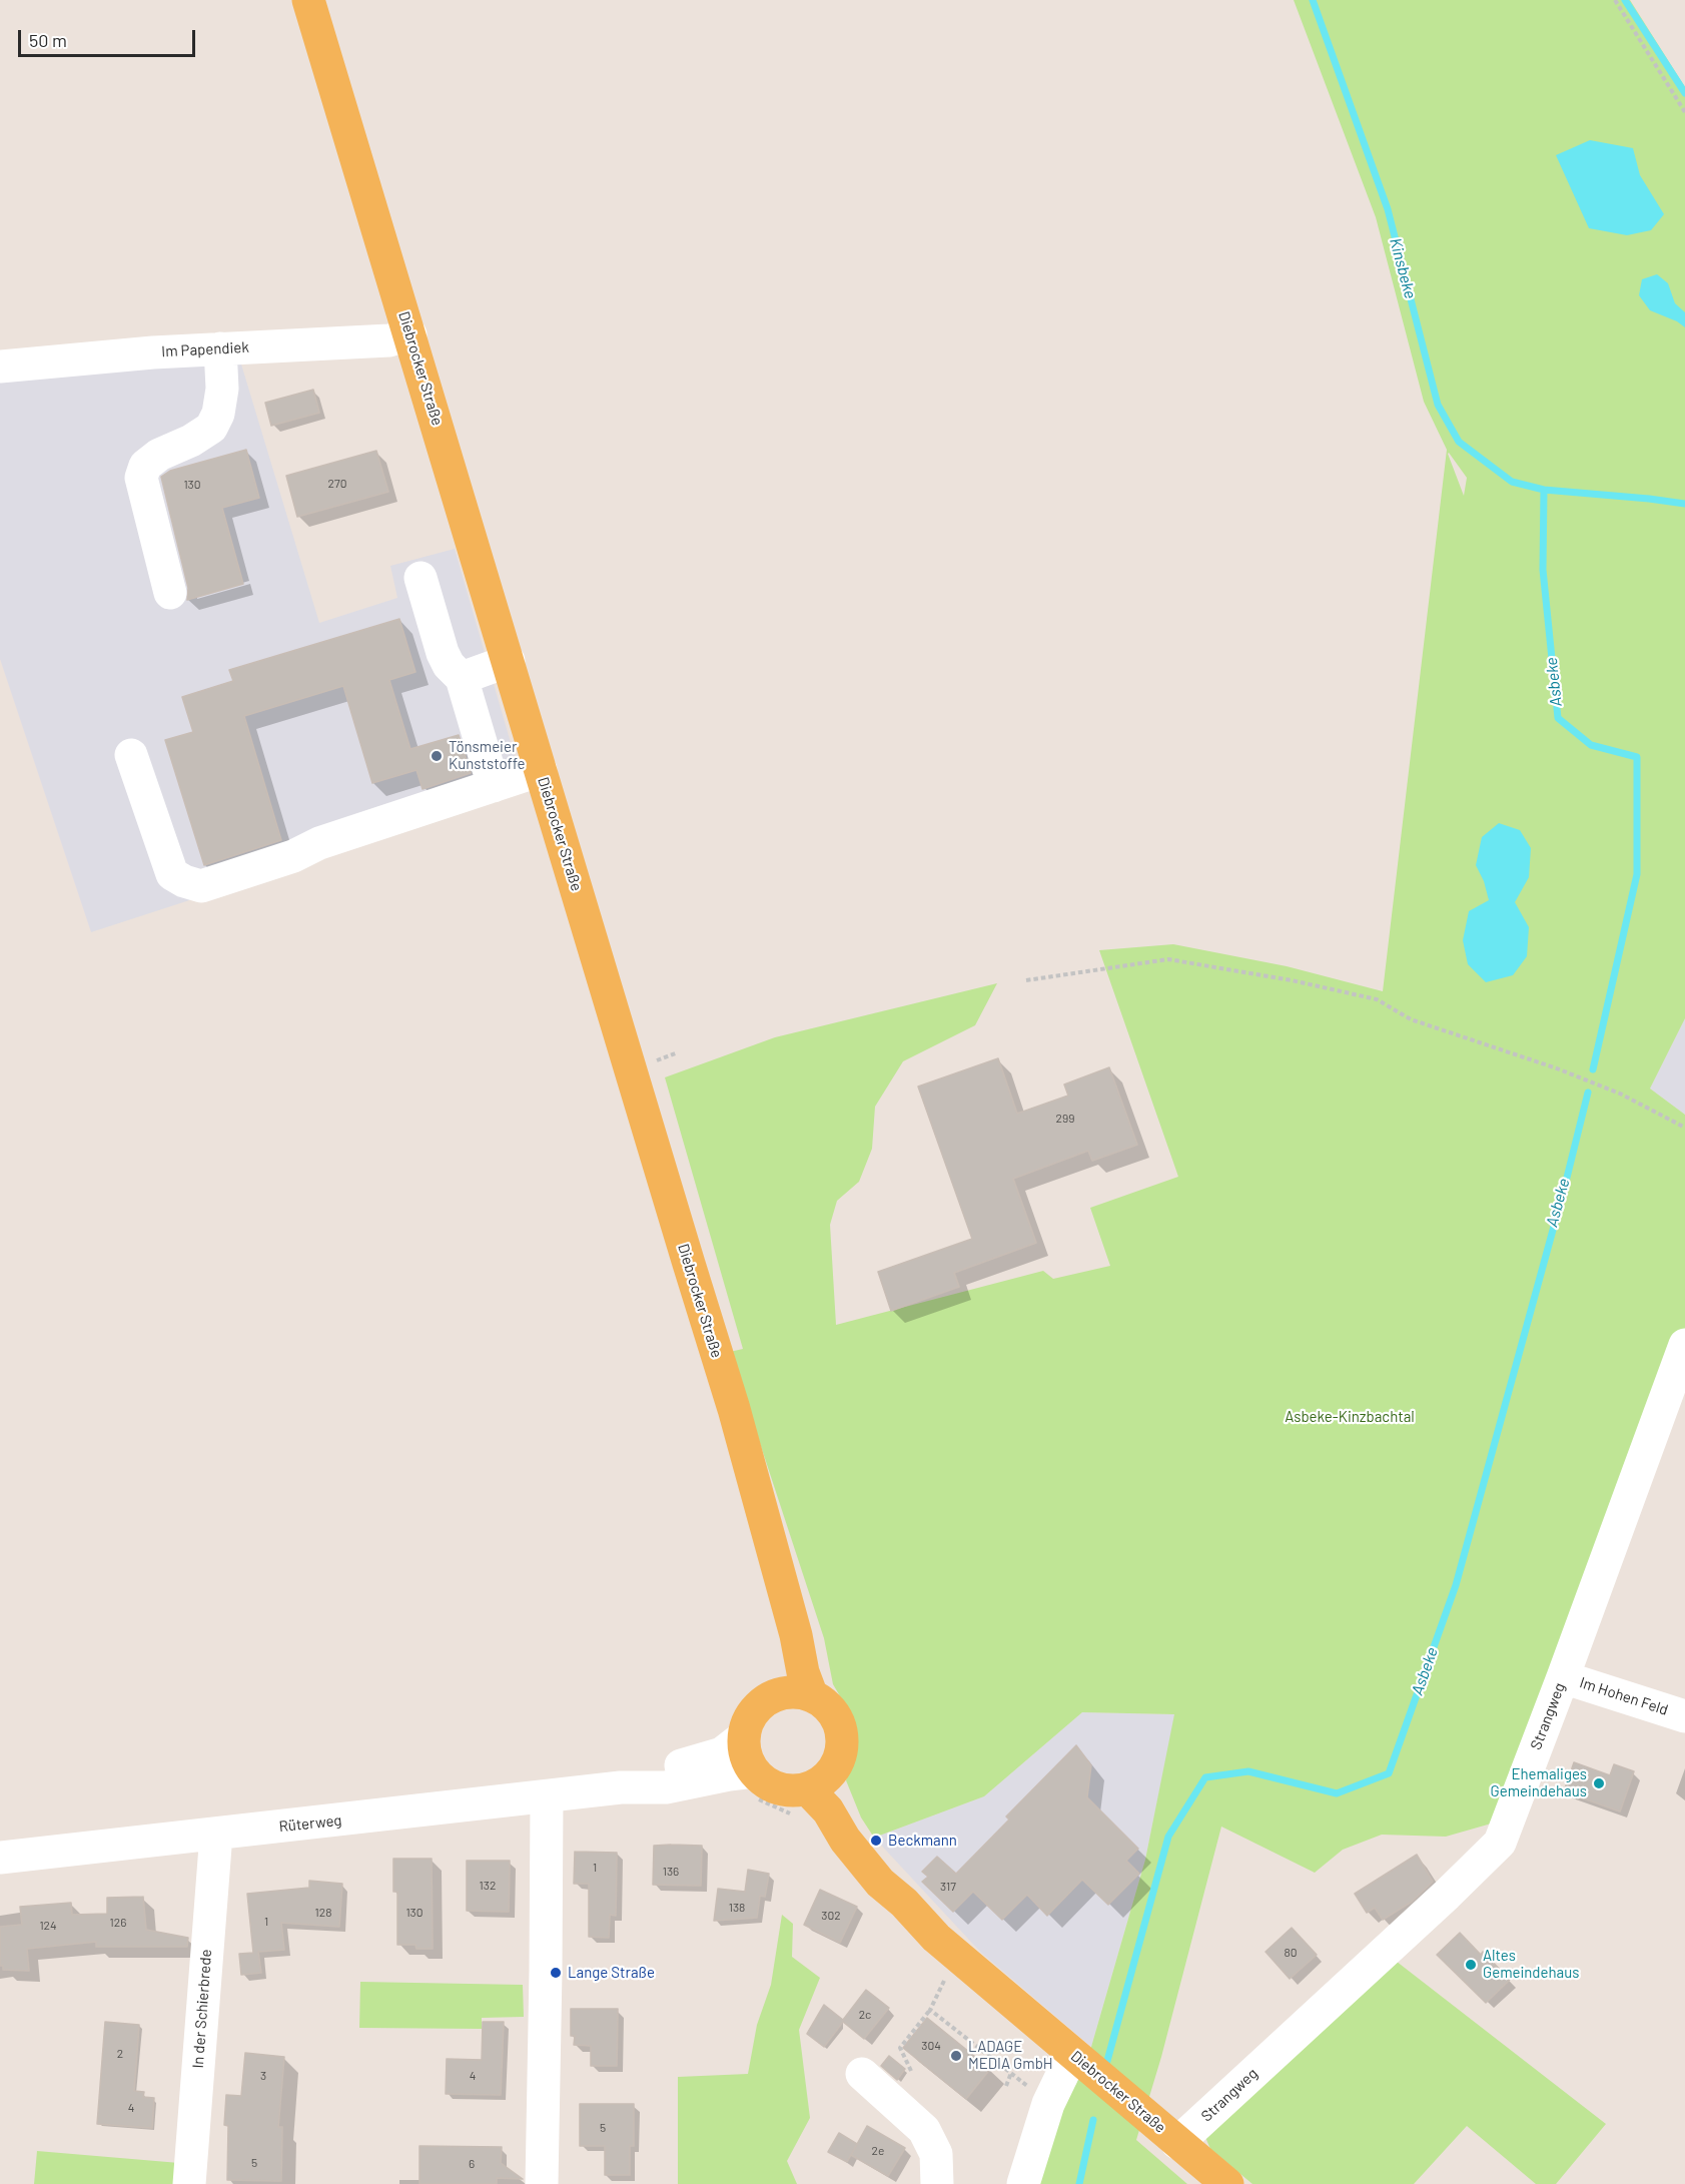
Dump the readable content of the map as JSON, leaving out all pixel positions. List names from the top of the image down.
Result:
{
  "streets": {
    "main road": ["Diebrocker Straße"],
    "street": [
      "Im Papendiek",
      "Im Hohen Feld",
      "Strangweg",
      "Rüterweg",
      "In der Schierbrede"
    ]
  },
  "crossings": [
    ["Im Papendiek", "Diebrocker Straße"],
    ["Diebrocker Straße", "Strangweg"],
    ["Diebrocker Straße", "Rüterweg"],
    ["Im Hohen Feld", "Strangweg"],
    ["Rüterweg", "In der Schierbrede"]
  ],
  "water": ["Kinsbeke", "Asbeke"],
  "parks": ["Asbeke-Kinzbachtal"],
  "places": [
    "Tönsmeier Kunststoffe",
    "Ehemaliges Gemeindehaus",
    "Beckmann",
    "Altes Gemeindehaus",
    "Lange Straße",
    "LADAGE MEDIA GmbH"
  ],
  "house_numbers": [
    "270",
    "130",
    "299",
    "1",
    "136",
    "132",
    "317",
    "138",
    "128",
    "130",
    "302",
    "1",
    "126",
    "124",
    "80",
    "2c",
    "304",
    "2",
    "3",
    "4",
    "4",
    "5",
    "2e",
    "5",
    "6"
  ],
  "scale_bar": "50 m"
}
